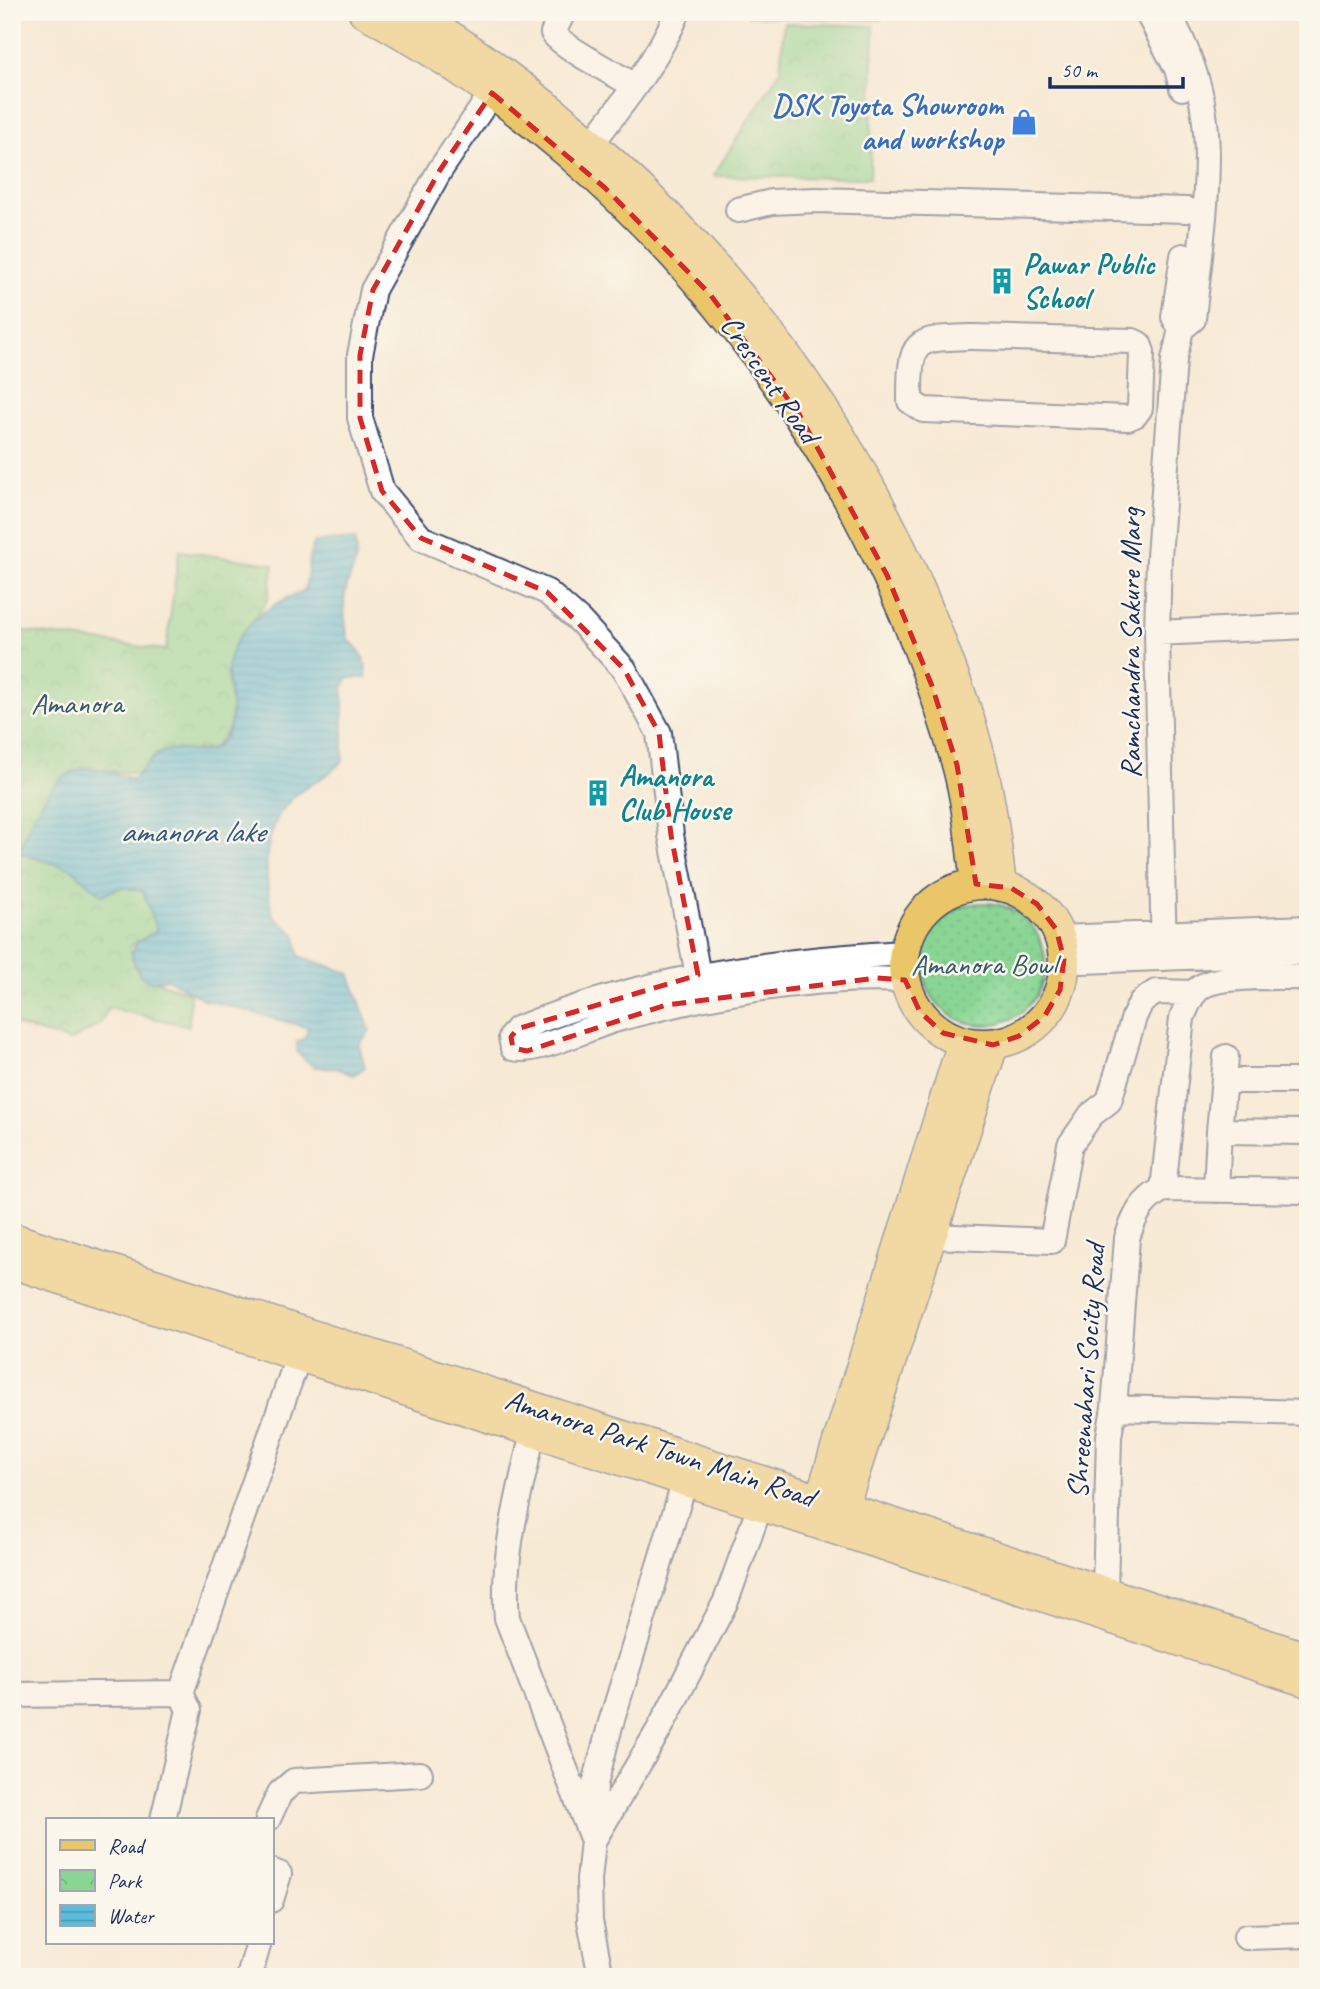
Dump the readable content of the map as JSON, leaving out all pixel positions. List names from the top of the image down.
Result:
{
  "streets": {
    "main road": ["Crescent Road", "Amanora Park Town Main Road"],
    "street": ["Ramchandra Sakure Marg", "Shreenahari Socity Road"]
  },
  "crossings": [
    ["Shreenahari Socity Road", "Amanora Park Town Main Road"]
  ],
  "water": ["amanora lake"],
  "parks": ["Amanora", "Amanora Bowl"],
  "places": {
    "shop": ["DSK Toyota Showroom and workshop"],
    "building": ["Pawar Public School", "Amanora Club House"]
  },
  "legend": ["Road", "Park", "Water"],
  "scale_bar": "50 m"
}
